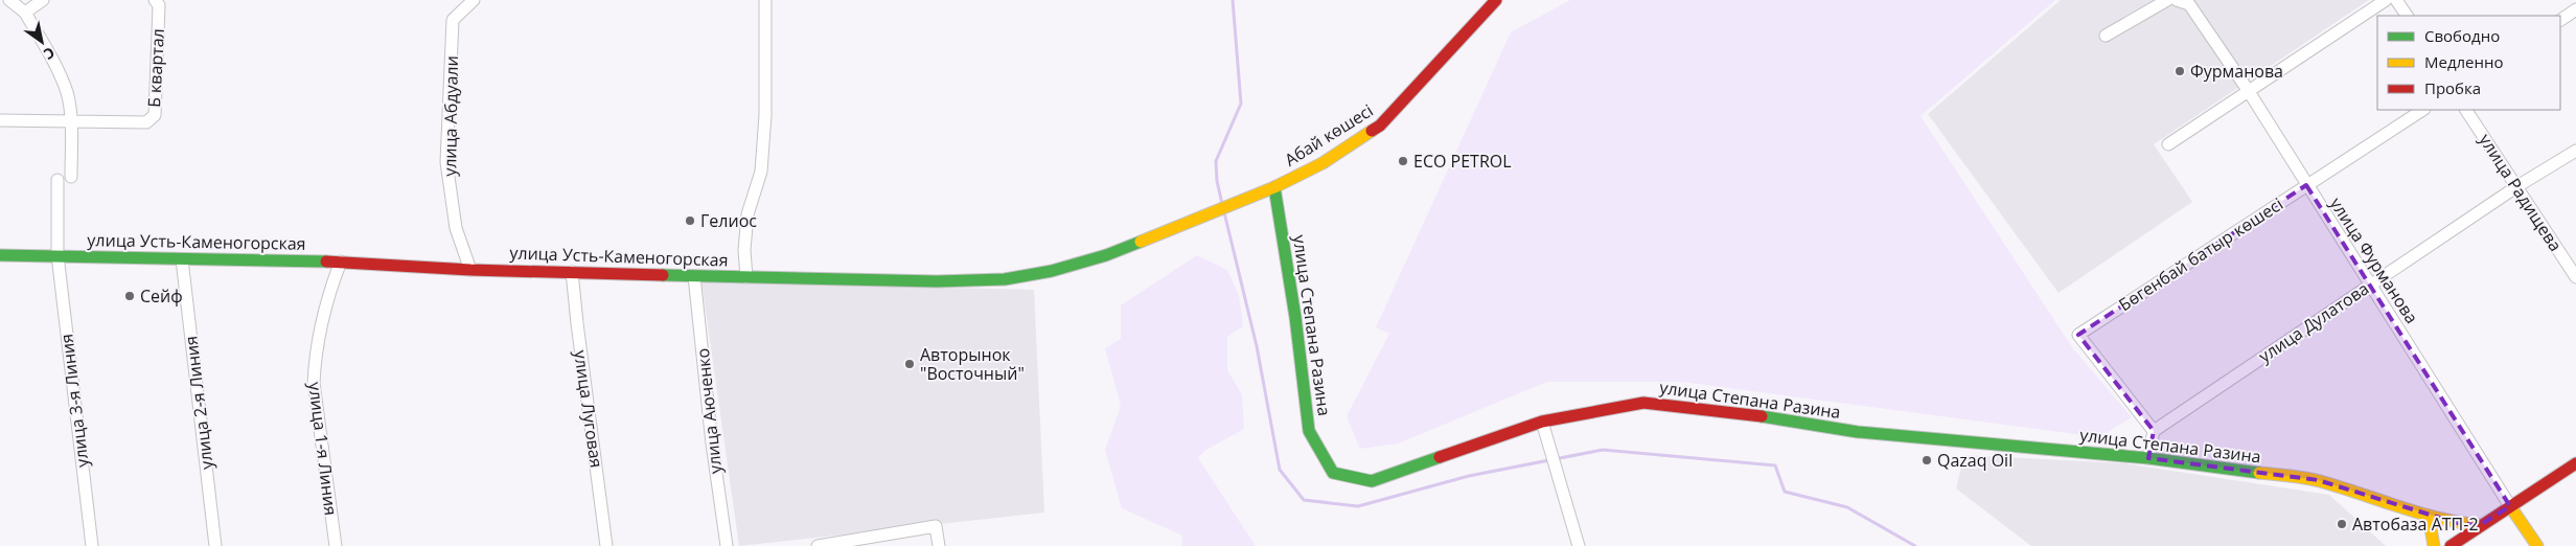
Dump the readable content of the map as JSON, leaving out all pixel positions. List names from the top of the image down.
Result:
{
  "streets": {
    "main road": [
      "Абай көшесі",
      "улица Усть-Каменогорская",
      "улица Фурманова",
      "улица Степана Разина"
    ],
    "street": [
      "Б квартал",
      "улица Абдуали",
      "улица Радищева",
      "Бөгенбай батыр көшесі",
      "улица Дулатова",
      "улица 3-я Линия",
      "улица 2-я Линия",
      "улица Луговая",
      "улица Аюченко",
      "улица 1-я Линия"
    ]
  },
  "crossings": [
    ["улица Абдуали", "улица Усть-Каменогорская"],
    ["Абай көшесі", "улица Усть-Каменогорская"],
    ["Абай көшесі", "улица Степана Разина"],
    ["улица Радищева", "улица Дулатова"],
    ["улица Усть-Каменогорская", "улица 3-я Линия"],
    ["улица Усть-Каменогорская", "улица 2-я Линия"],
    ["улица Усть-Каменогорская", "улица Луговая"],
    ["улица Усть-Каменогорская", "улица Аюченко"],
    ["улица Усть-Каменогорская", "улица 1-я Линия"],
    ["Бөгенбай батыр көшесі", "улица Фурманова"],
    ["Бөгенбай батыр көшесі", "улица Дулатова"],
    ["улица Фурманова", "улица Дулатова"]
  ],
  "places": [
    "Фурманова",
    "ECO PETROL",
    "Гелиос",
    "Сейф",
    "Авторынок \"Восточный\"",
    "Qazaq Oil",
    "Автобаза АТП-2"
  ],
  "legend": ["Свободно", "Медленно", "Пробка"],
  "north": "bottom right"
}
